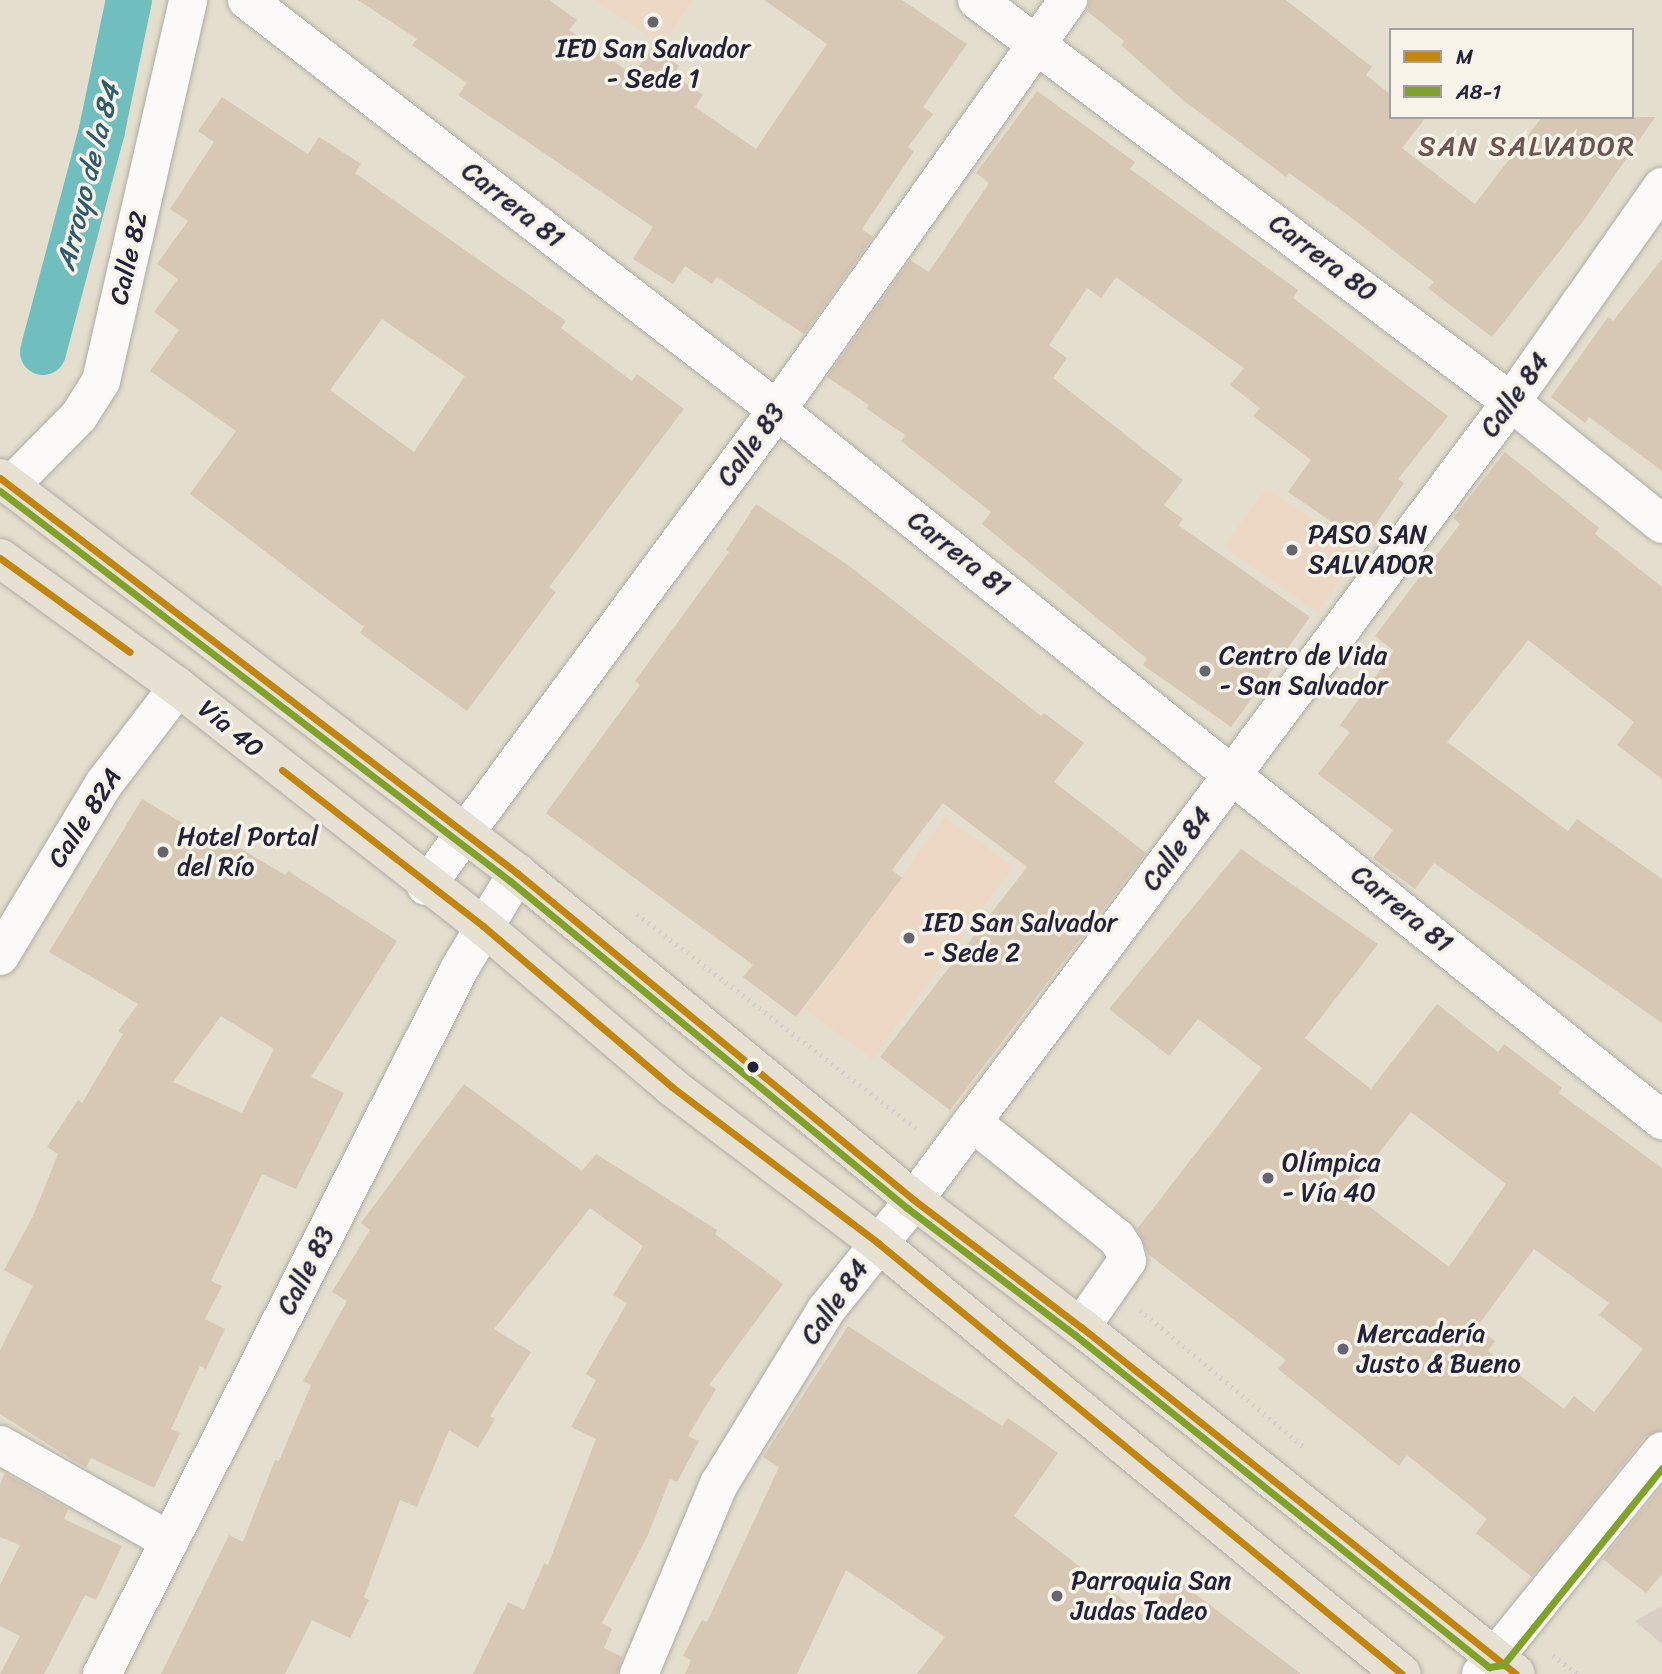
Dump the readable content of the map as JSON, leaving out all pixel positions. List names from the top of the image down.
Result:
{
  "streets": {
    "highway": ["Vía 40"],
    "street": [
      "Carrera 81",
      "Calle 82",
      "Carrera 80",
      "Calle 84",
      "Calle 83",
      "Calle 82A"
    ]
  },
  "crossings": [
    ["Carrera 81", "Calle 84"],
    ["Carrera 81", "Calle 83"],
    ["Carrera 80", "Calle 84"],
    ["Carrera 80", "Calle 83"],
    ["Calle 84", "Vía 40"],
    ["Calle 83", "Vía 40"],
    ["Vía 40", "Calle 82A"]
  ],
  "districts": ["SAN SALVADOR"],
  "water": ["Arroyo de la 84"],
  "places": [
    "IED San Salvador - Sede 1",
    "PASO SAN SALVADOR",
    "Centro de Vida - San Salvador",
    "Hotel Portal del Río",
    "IED San Salvador - Sede 2",
    "Olímpica - Vía 40",
    "Mercadería Justo & Bueno",
    "Parroquia San Judas Tadeo"
  ],
  "lines": ["transit line M", "transit line A8-1"],
  "legend": ["M", "A8-1"]
}
